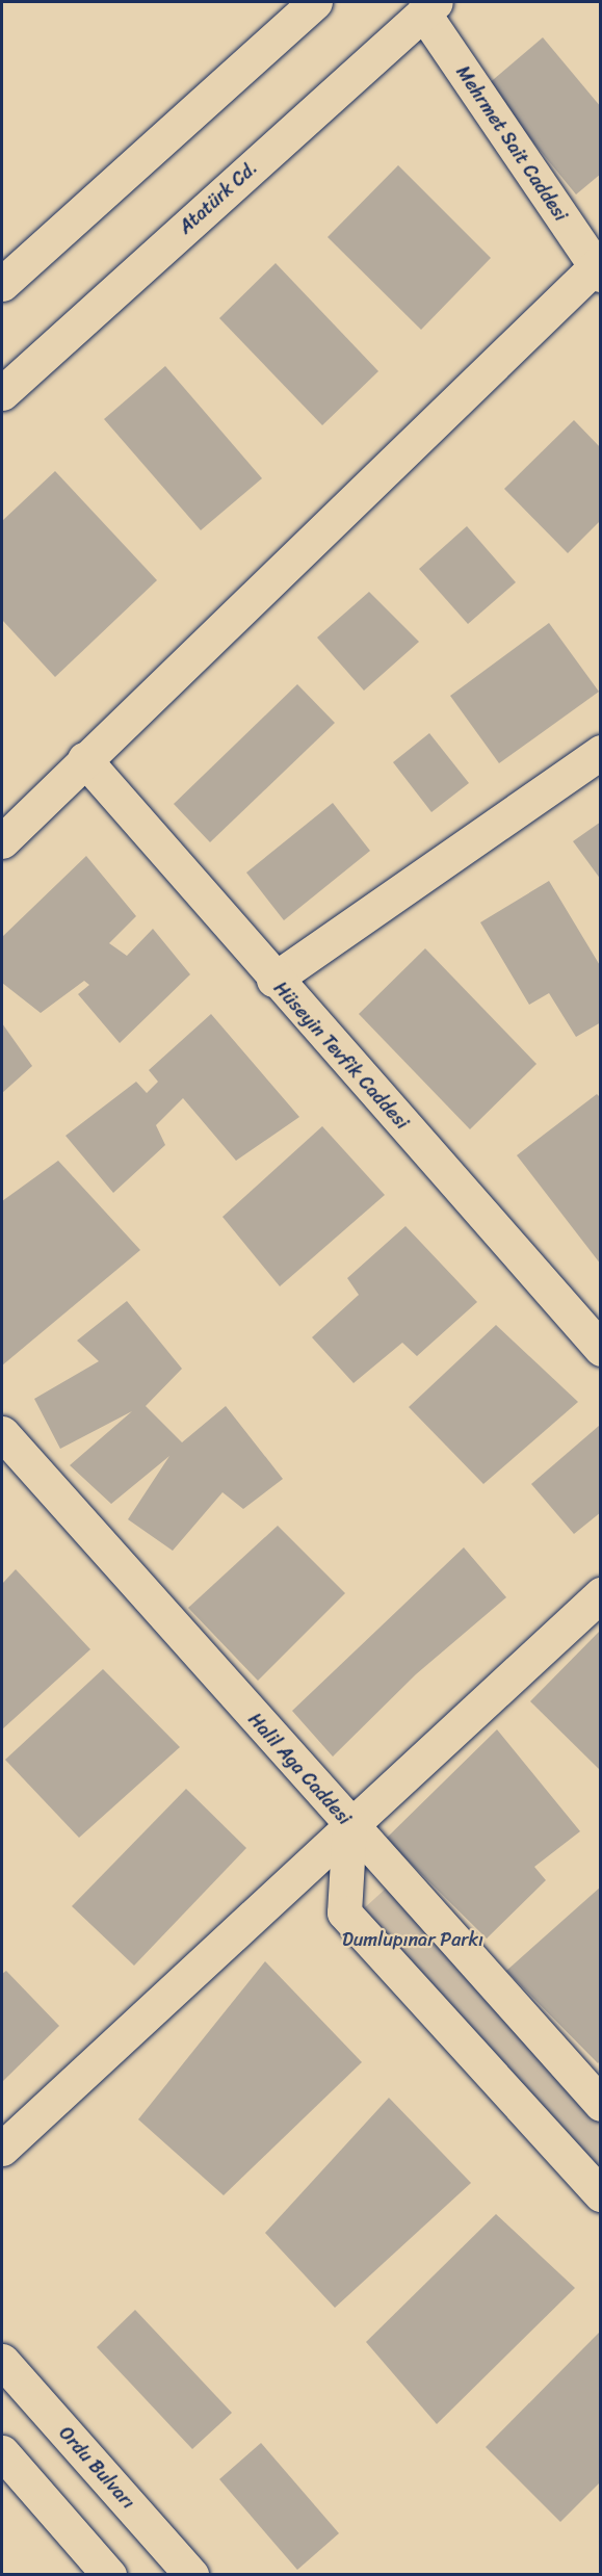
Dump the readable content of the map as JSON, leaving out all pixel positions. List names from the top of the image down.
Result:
{
  "streets": {
    "street": [
      "Mehrmet Sait Caddesi",
      "Atatürk Cd.",
      "Hüseyin Tevfik Caddesi",
      "Halil Aga Caddesi",
      "Ordu Bulvarı"
    ]
  },
  "crossings": [
    ["Mehrmet Sait Caddesi", "Atatürk Cd."]
  ],
  "parks": ["Dumlupınar Parkı"]
}
